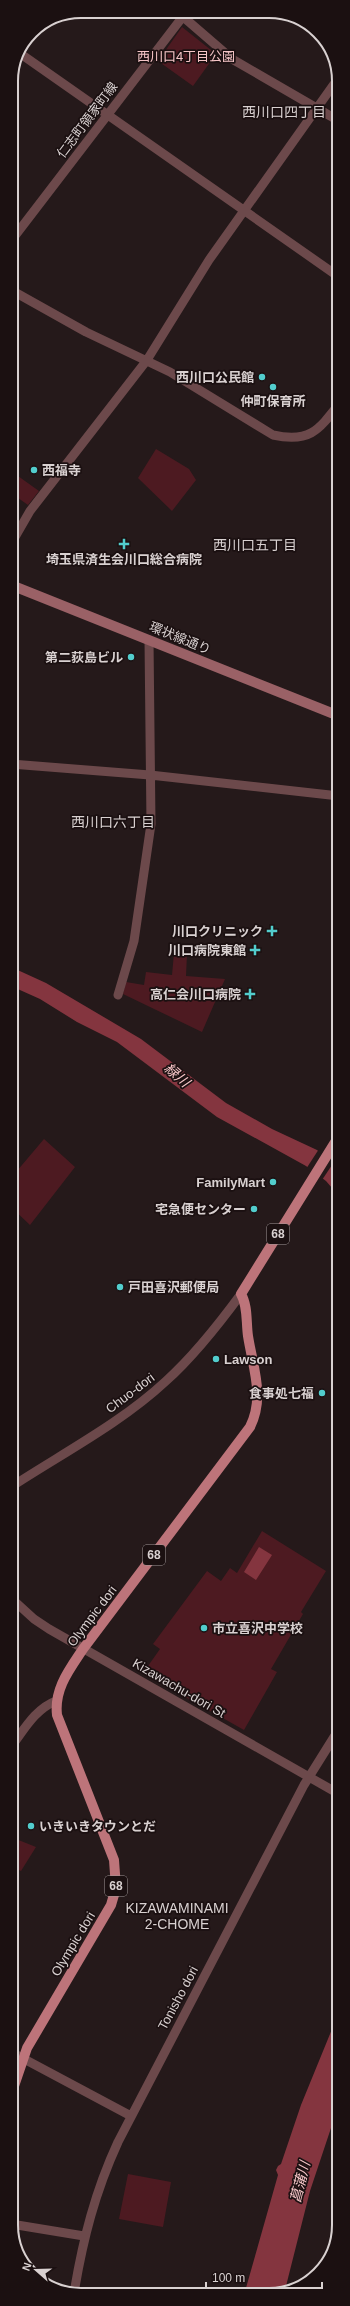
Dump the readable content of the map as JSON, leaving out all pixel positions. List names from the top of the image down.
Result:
{
  "streets": {
    "main road": ["環状線通り", "68", "Olympic dori"],
    "street": [
      "仁志町領家町線",
      "Chuo-dori",
      "Kizawachu-dori St",
      "Tonisho dori"
    ]
  },
  "crossings": [
    ["68", "Chuo-dori"],
    ["68", "Olympic dori"],
    ["Chuo-dori", "Olympic dori"],
    ["Olympic dori", "Kizawachu-dori St"],
    ["Kizawachu-dori St", "Tonisho dori"]
  ],
  "districts": [
    "西川口四丁目",
    "西川口五丁目",
    "西川口六丁目",
    "KIZAWAMINAMI 2-CHOME"
  ],
  "water": ["緑川", "菖蒲川"],
  "parks": ["西川口4丁目公園"],
  "places": {
    "other": [
      "西川口公民館",
      "仲町保育所",
      "西福寺",
      "第二荻島ビル",
      "FamilyMart",
      "宅急便センター",
      "戸田喜沢郵便局",
      "Lawson",
      "食事処七福",
      "市立喜沢中学校",
      "いきいきタウンとだ"
    ],
    "health": [
      "埼玉県済生会川口総合病院",
      "川口クリニック",
      "川口病院東館",
      "高仁会川口病院"
    ]
  },
  "scale_bar": "100 m",
  "north": "left"
}
